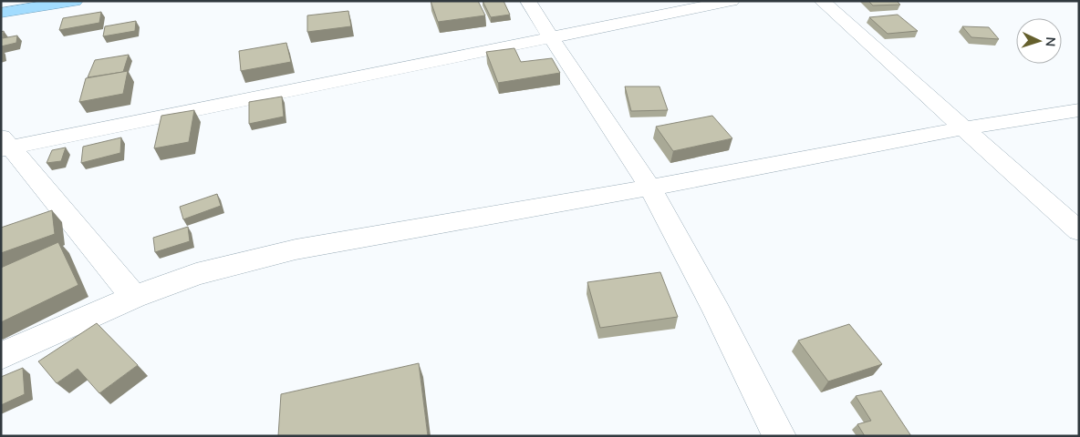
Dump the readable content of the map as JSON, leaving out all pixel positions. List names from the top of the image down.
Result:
{
  "north": "right"
}
